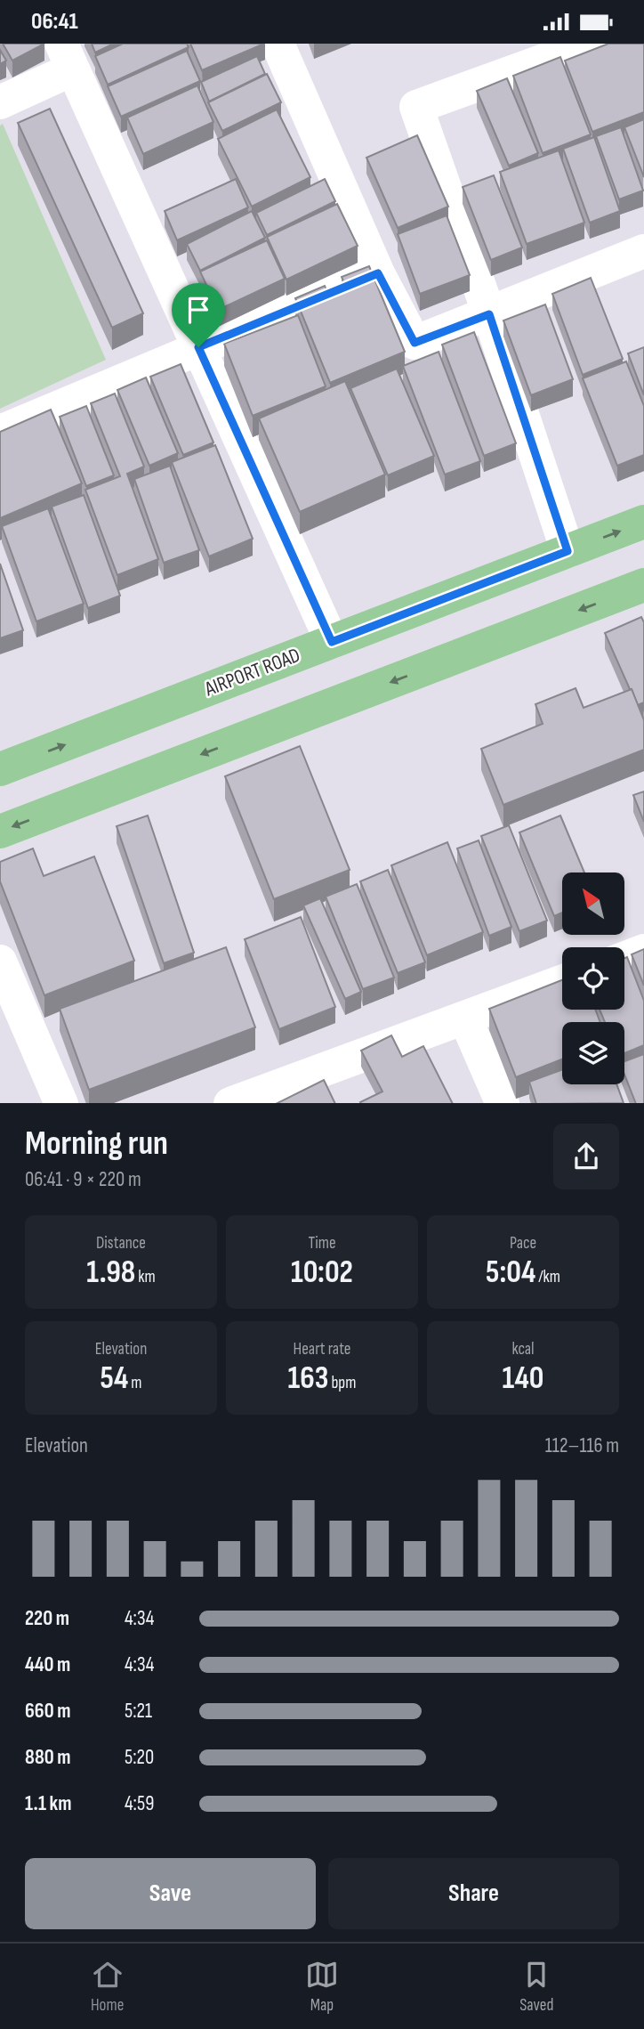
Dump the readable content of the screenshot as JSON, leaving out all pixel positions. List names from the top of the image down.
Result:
{
  "streets": {
    "main road": ["AIRPORT ROAD"]
  },
  "north": "top left",
  "page": {
    "status": "06:41",
    "heading": ["Morning run", "06:41 · 9 × 220 m"],
    "stats": [
      ["Distance", "1.98 km"],
      ["Time", "10:02"],
      ["Pace", "5:04 /km"],
      ["Elevation", "54 m"],
      ["Heart rate", "163 bpm"],
      ["kcal", "140"]
    ],
    "chart": ["Elevation", "112–116 m"],
    "list": [
      {
        "name": "220 m",
        "note": "4:34"
      },
      {
        "name": "440 m",
        "note": "4:34"
      },
      {
        "name": "660 m",
        "note": "5:21"
      },
      {
        "name": "880 m",
        "note": "5:20"
      },
      {
        "name": "1.1 km",
        "note": "4:59"
      }
    ],
    "buttons": ["Save", "Share"],
    "tabs": ["Home", "Map", "Saved"]
  }
}
